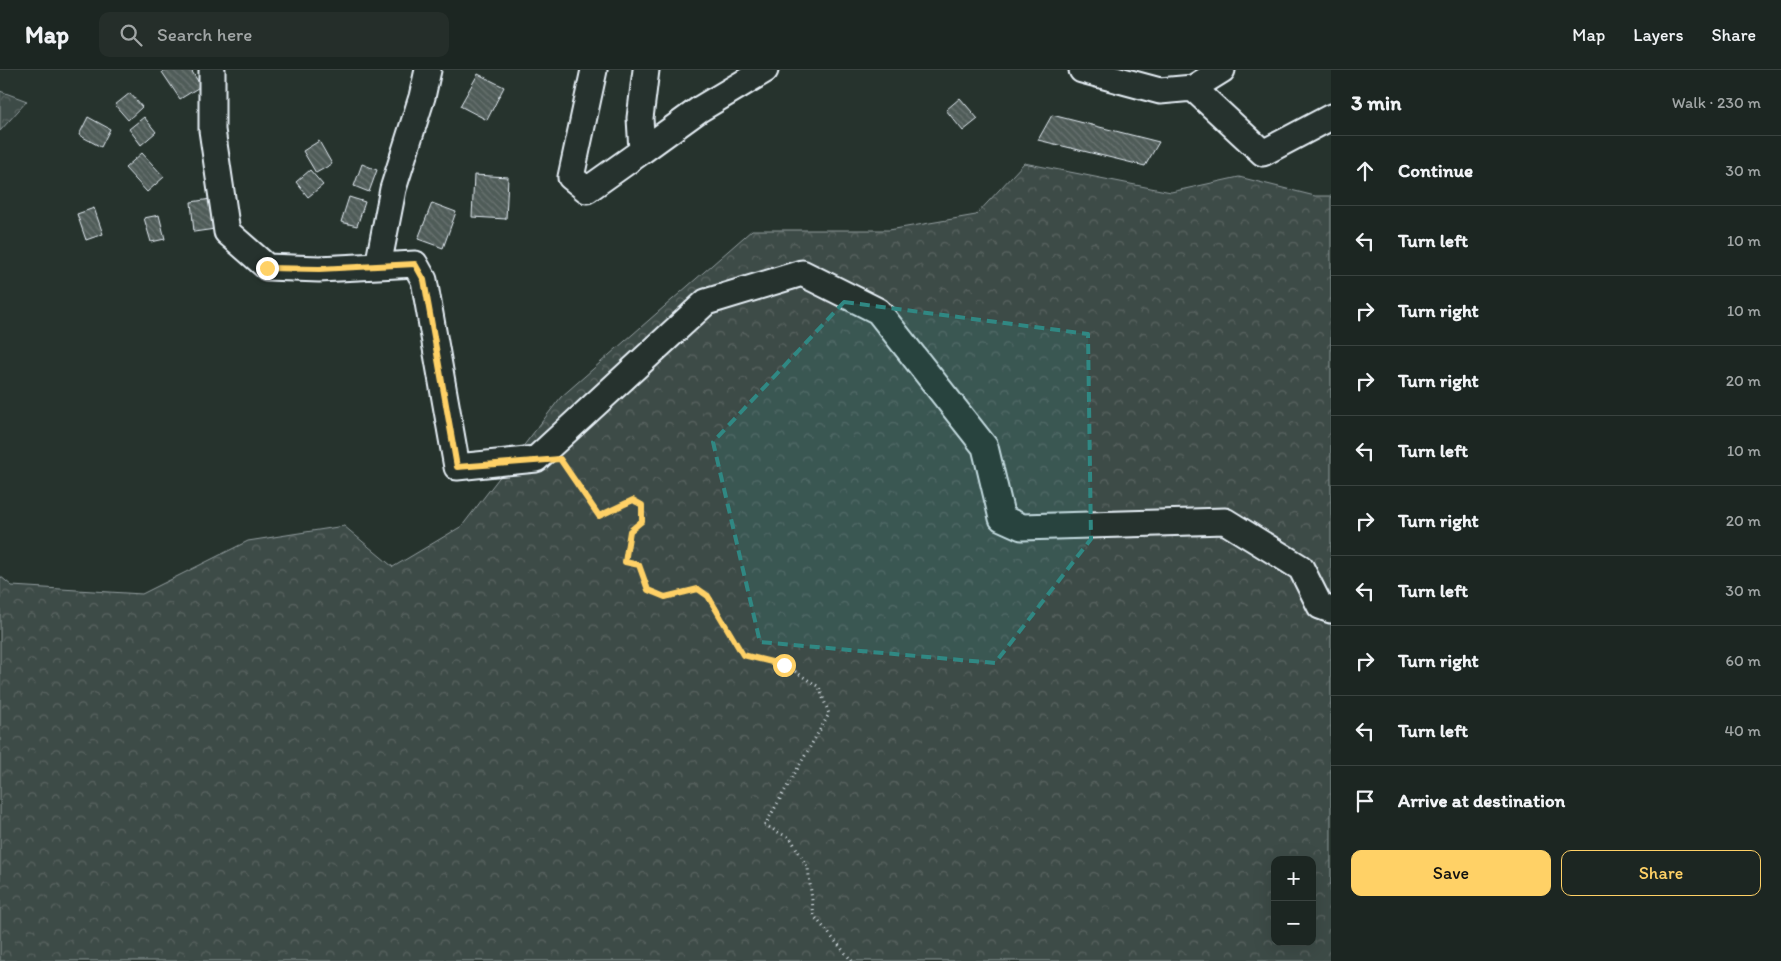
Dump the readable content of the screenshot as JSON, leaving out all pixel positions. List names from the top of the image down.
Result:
{
  "page": {
    "header": "Map",
    "search": "Search here",
    "nav": ["Map", "Layers", "Share"],
    "heading": ["3 min", "Walk · 230 m"],
    "list": [
      ["Continue", "30 m"],
      ["Turn left", "10 m"],
      ["Turn right", "10 m"],
      ["Turn right", "20 m"],
      ["Turn left", "10 m"],
      ["Turn right", "20 m"],
      ["Turn left", "30 m"],
      ["Turn right", "60 m"],
      ["Turn left", "40 m"],
      "Arrive at destination"
    ],
    "buttons": ["Save", "Share"],
    "map_buttons": ["+", "−"]
  }
}
